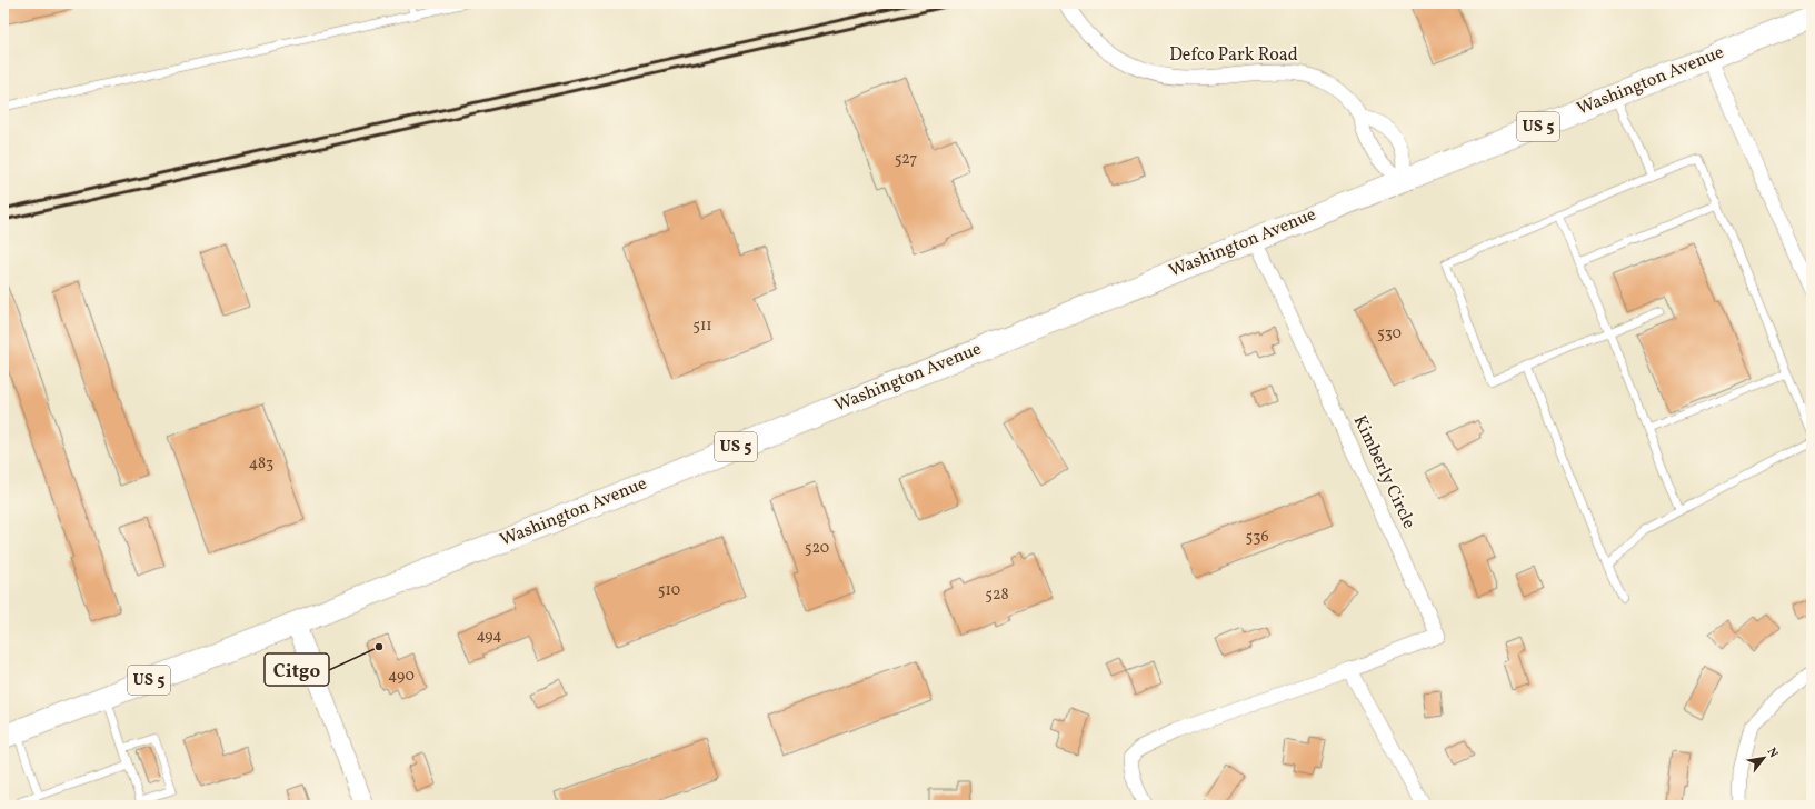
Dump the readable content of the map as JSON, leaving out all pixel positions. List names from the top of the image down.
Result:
{
  "streets": {
    "main road": ["Washington Avenue", "US 5"],
    "street": ["Defco Park Road", "Kimberly Circle"]
  },
  "crossings": [
    ["Defco Park Road", "Washington Avenue"],
    ["Washington Avenue", "Kimberly Circle"]
  ],
  "places": ["Citgo"],
  "house_numbers": [
    "527",
    "511",
    "530",
    "483",
    "536",
    "520",
    "510",
    "528",
    "494",
    "490"
  ],
  "north": "top right"
}
